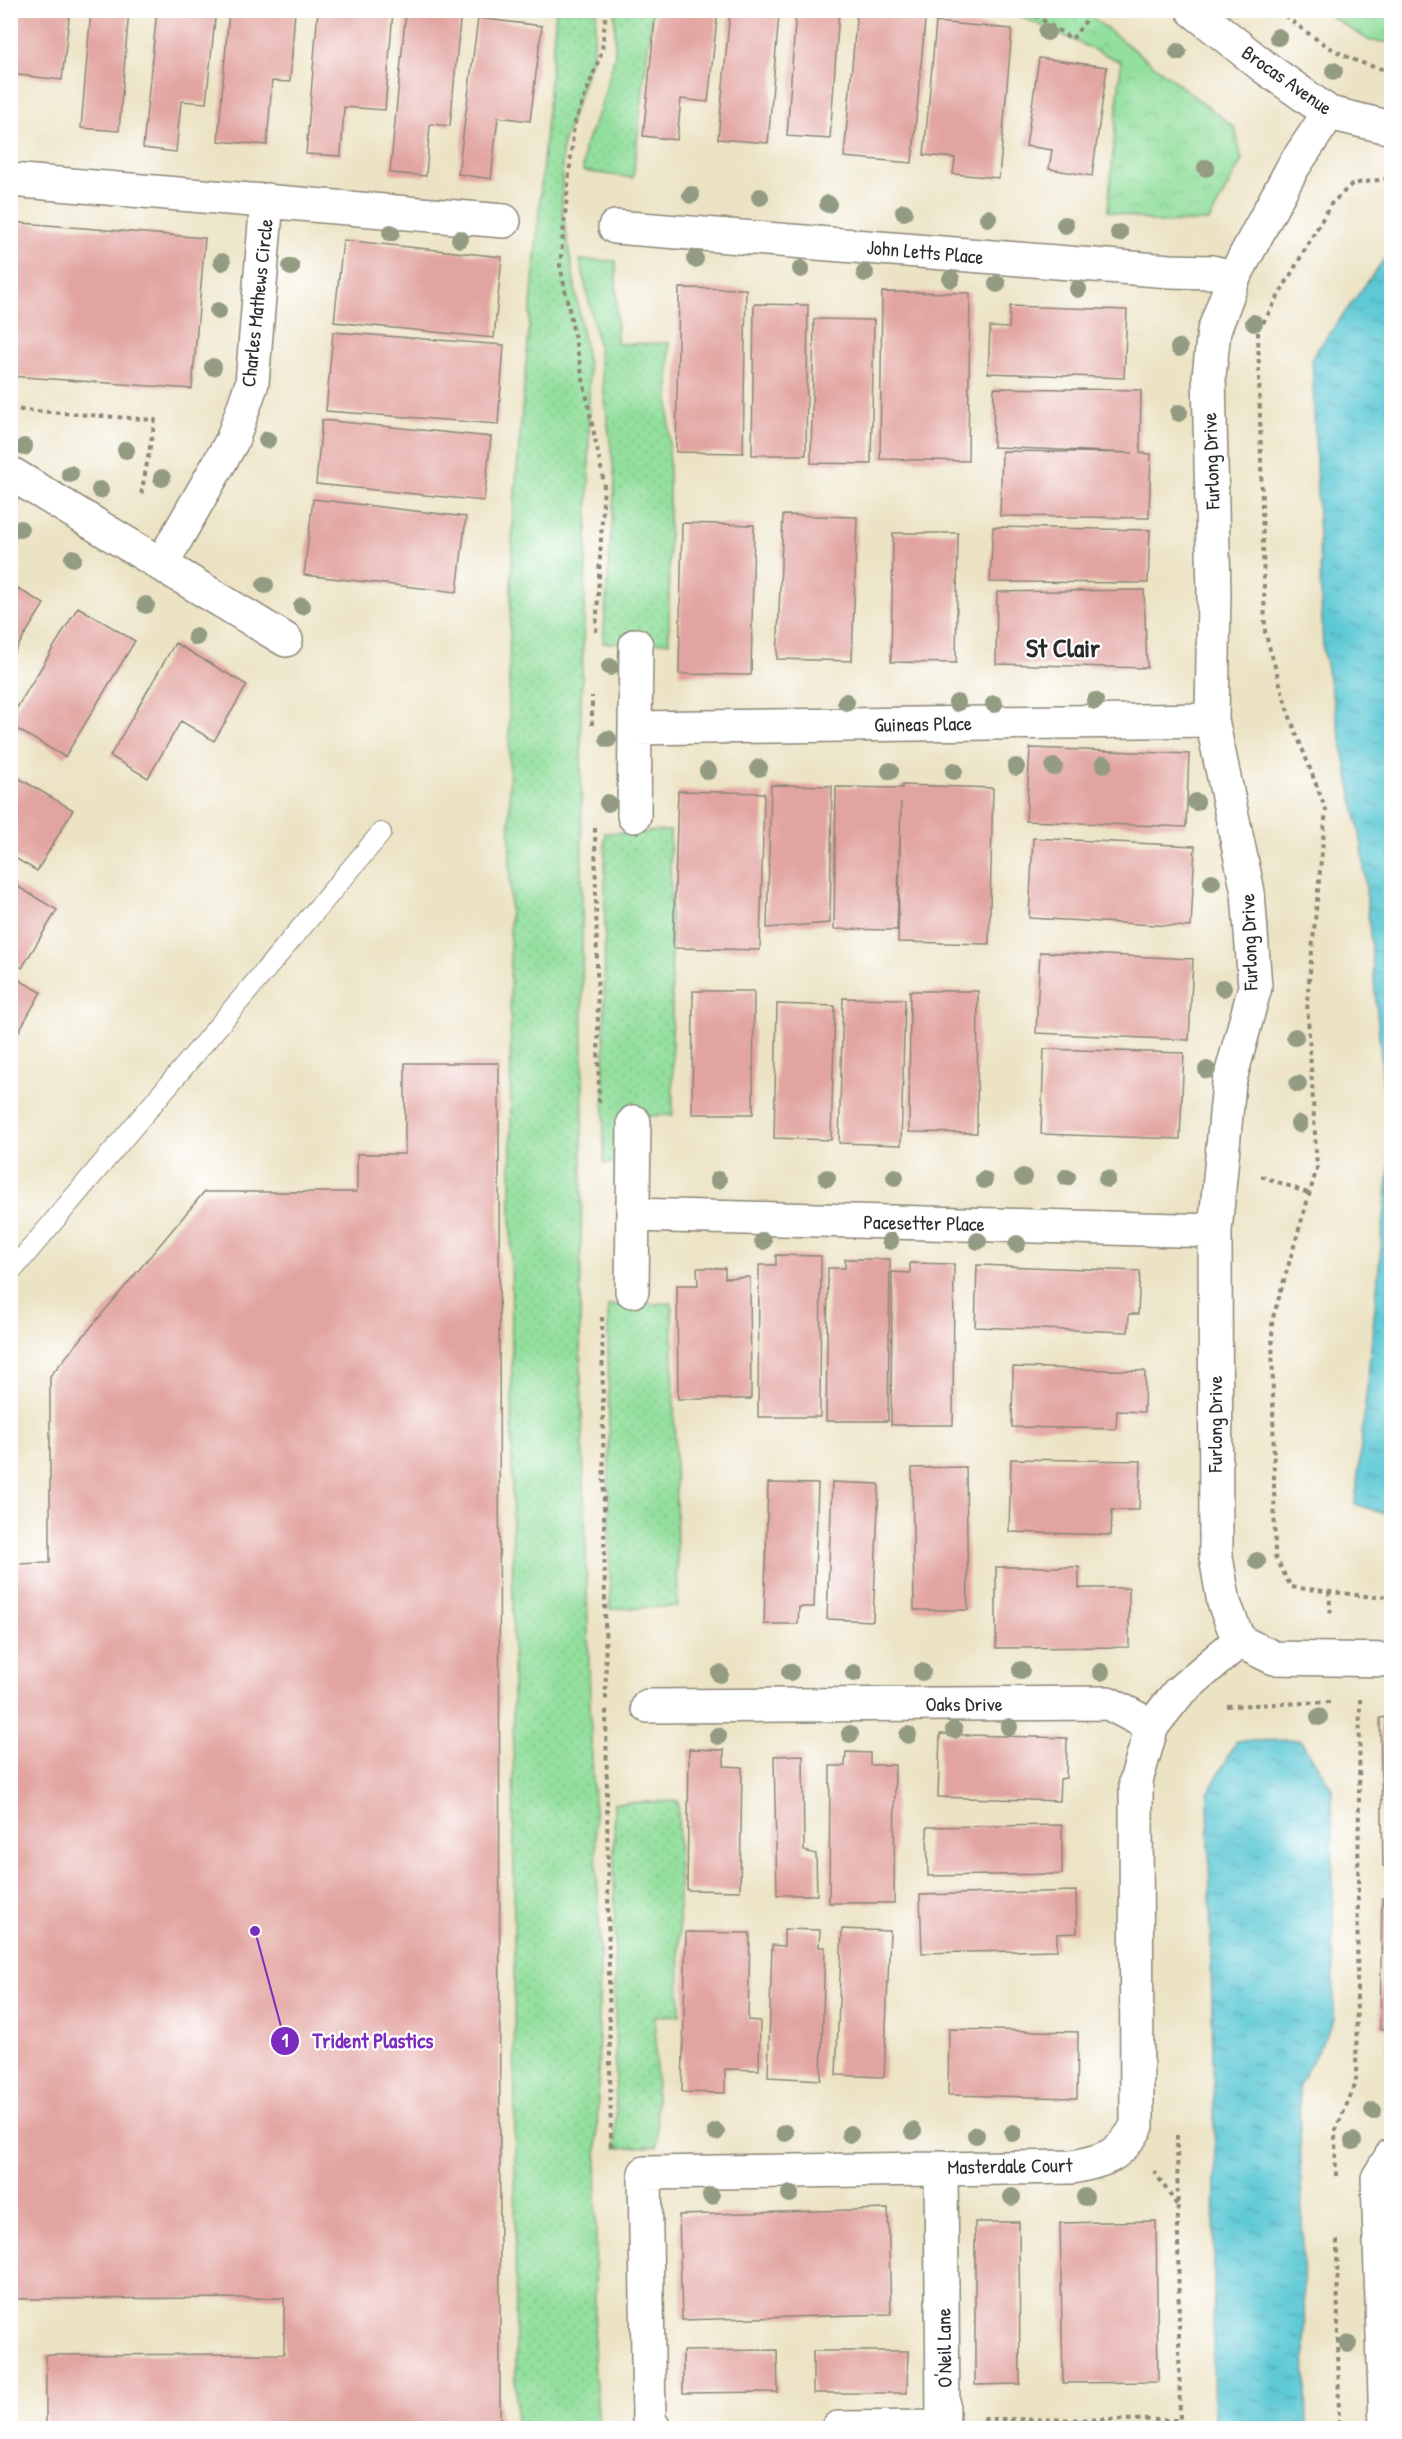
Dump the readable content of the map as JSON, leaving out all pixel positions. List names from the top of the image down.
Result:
{
  "streets": {
    "street": [
      "Brocas Avenue",
      "John Letts Place",
      "Charles Mathews Circle",
      "Furlong Drive",
      "Guineas Place",
      "Pacesetter Place",
      "Oaks Drive",
      "Masterdale Court",
      "O'Neil Lane"
    ]
  },
  "crossings": [
    ["Brocas Avenue", "Furlong Drive"],
    ["John Letts Place", "Furlong Drive"],
    ["Furlong Drive", "Guineas Place"],
    ["Furlong Drive", "Pacesetter Place"],
    ["Oaks Drive", "Masterdale Court"],
    ["Masterdale Court", "O'Neil Lane"]
  ],
  "districts": ["St Clair"],
  "places": ["Trident Plastics"]
}
